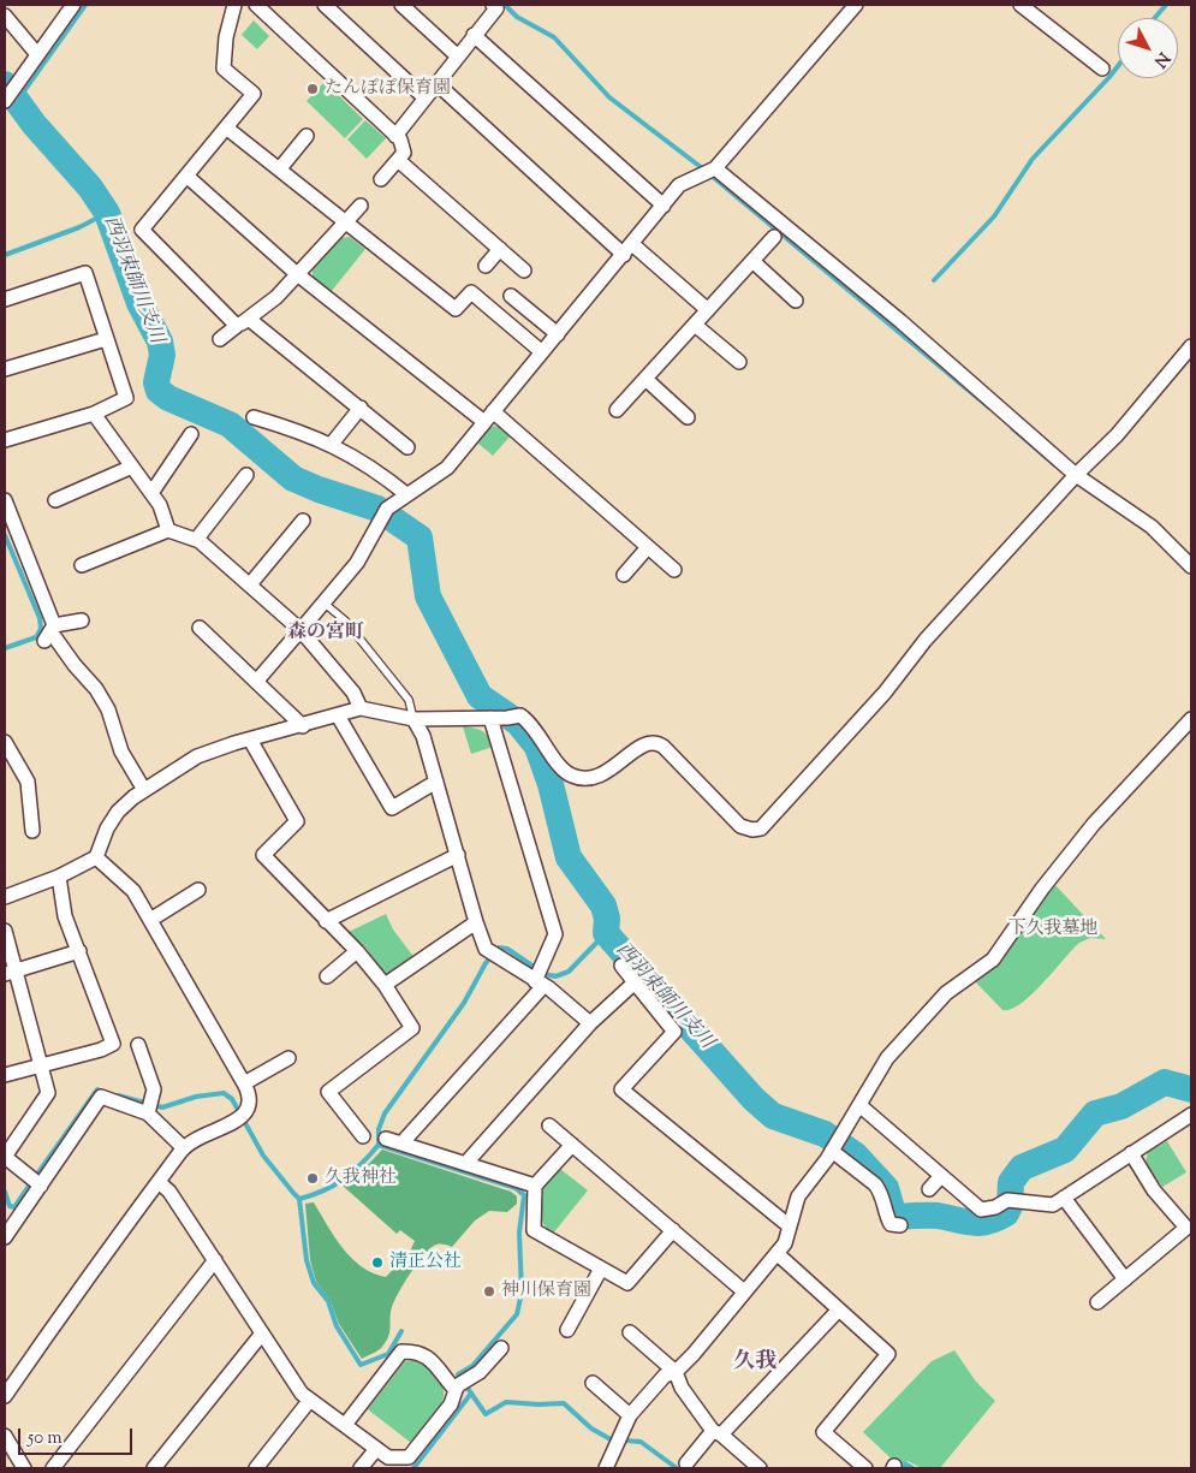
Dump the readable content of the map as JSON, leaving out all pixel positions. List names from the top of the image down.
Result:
{
  "districts": ["森の宮町", "久我"],
  "water": ["西羽束師川支川"],
  "parks": ["下久我墓地"],
  "places": [
    "たんぽぽ保育園",
    "久我神社",
    "清正公社",
    "神川保育園"
  ],
  "scale_bar": "50 m",
  "north": "bottom right"
}
